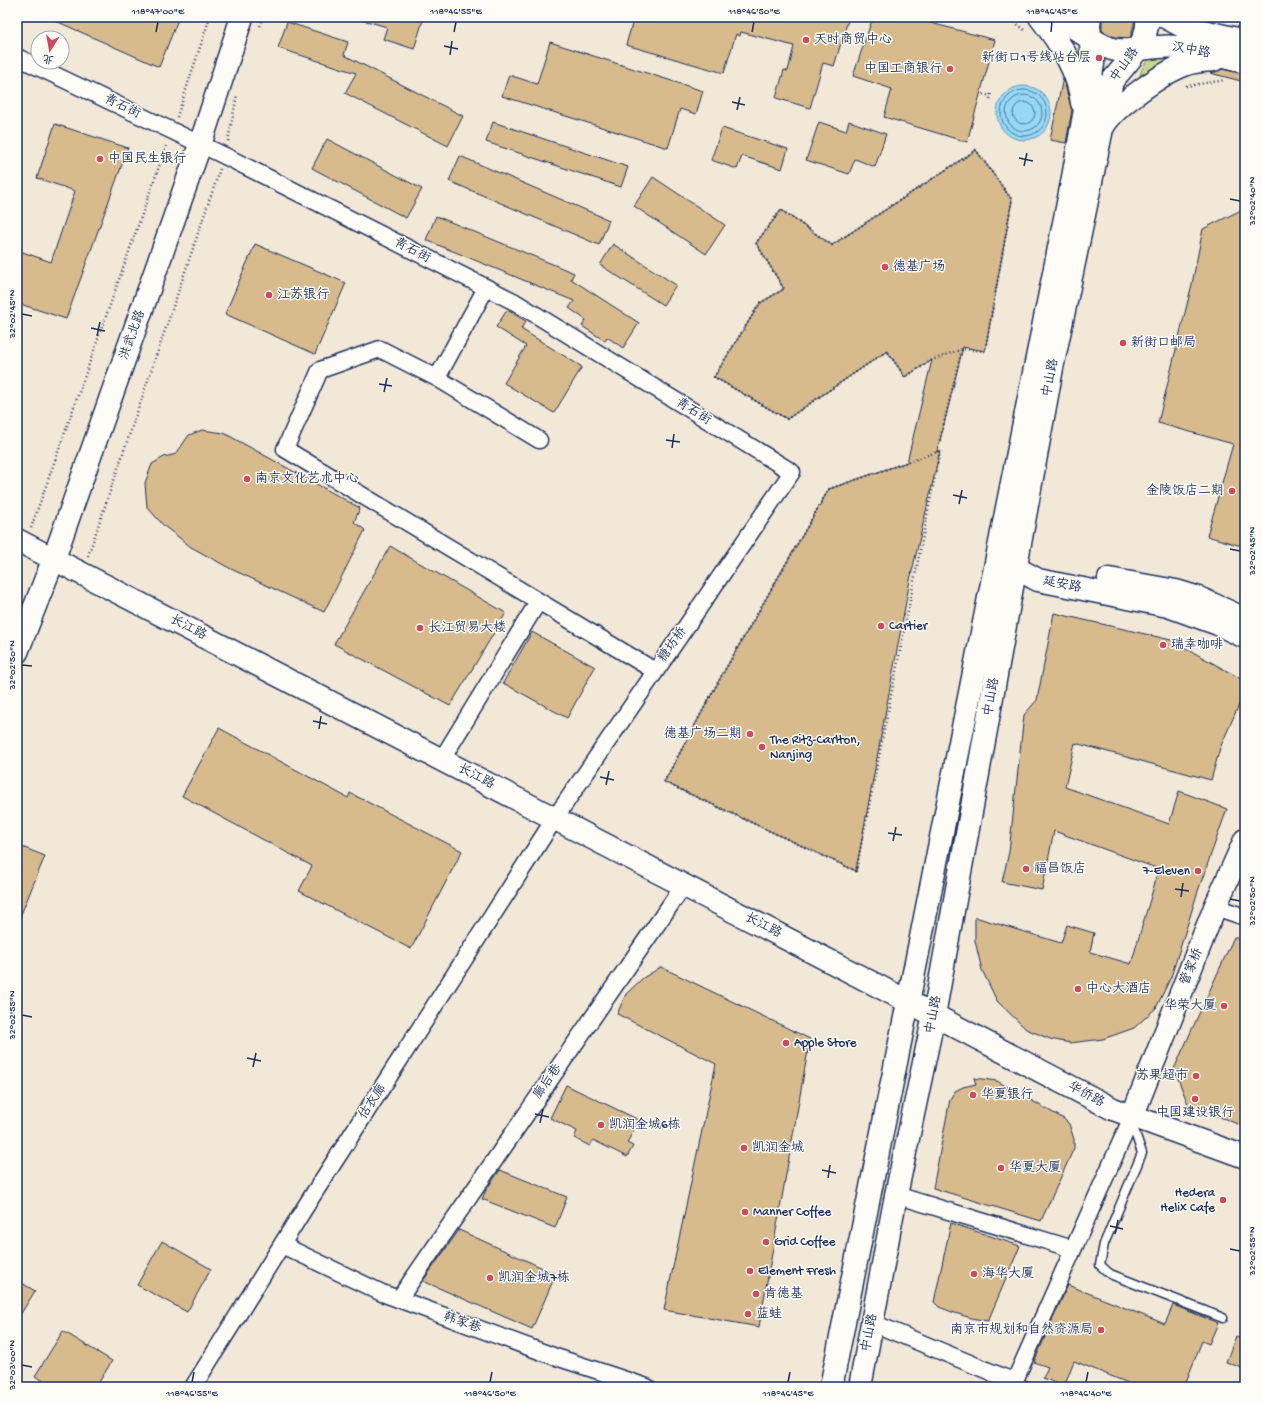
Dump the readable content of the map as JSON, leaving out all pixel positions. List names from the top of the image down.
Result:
{
  "streets": {
    "main road": [
      "汉中路",
      "中山路",
      "洪武北路",
      "延安路",
      "长江路",
      "管家桥",
      "华侨路"
    ],
    "street": [
      "青石街",
      "糖坊桥",
      "廊后巷",
      "估衣廊",
      "韩家巷"
    ]
  },
  "crossings": [
    ["汉中路", "中山路"],
    ["中山路", "延安路"],
    ["中山路", "长江路"],
    ["中山路", "华侨路"],
    ["青石街", "洪武北路"],
    ["青石街", "糖坊桥"],
    ["洪武北路", "长江路"],
    ["长江路", "糖坊桥"],
    ["长江路", "廊后巷"],
    ["长江路", "华侨路"],
    ["长江路", "估衣廊"],
    ["糖坊桥", "估衣廊"],
    ["管家桥", "华侨路"],
    ["廊后巷", "韩家巷"],
    ["估衣廊", "韩家巷"]
  ],
  "places": [
    "天时商贸中心",
    "新街口1号线站台层",
    "中国工商银行",
    "中国民生银行",
    "德基广场",
    "江苏银行",
    "新街口邮局",
    "南京文化艺术中心",
    "金陵饭店二期",
    "Cartier",
    "长江贸易大楼",
    "瑞幸咖啡",
    "德基广场二期",
    "The Ritz-Carlton, Nanjing",
    "福昌饭店",
    "7-Eleven",
    "中心大酒店",
    "华荣大厦",
    "Apple Store",
    "苏果超市",
    "华夏银行",
    "中国建设银行",
    "凯润金城6栋",
    "凯润金城",
    "华夏大厦",
    "Hedera Helix Cafe",
    "Manner Coffee",
    "Grid Coffee",
    "Element Fresh",
    "海华大厦",
    "凯润金城7栋",
    "肯德基",
    "蓝蛙",
    "南京市规划和自然资源局"
  ],
  "north": "bottom",
  "coordinates": [
    "118°47'00\"E",
    "118°46'55\"E",
    "118°46'50\"E",
    "118°46'45\"E",
    "32°02'40\"N",
    "32°02'45\"N",
    "32°02'50\"N",
    "32°02'55\"N",
    "32°03'00\"N",
    "118°46'40\"E"
  ]
}
